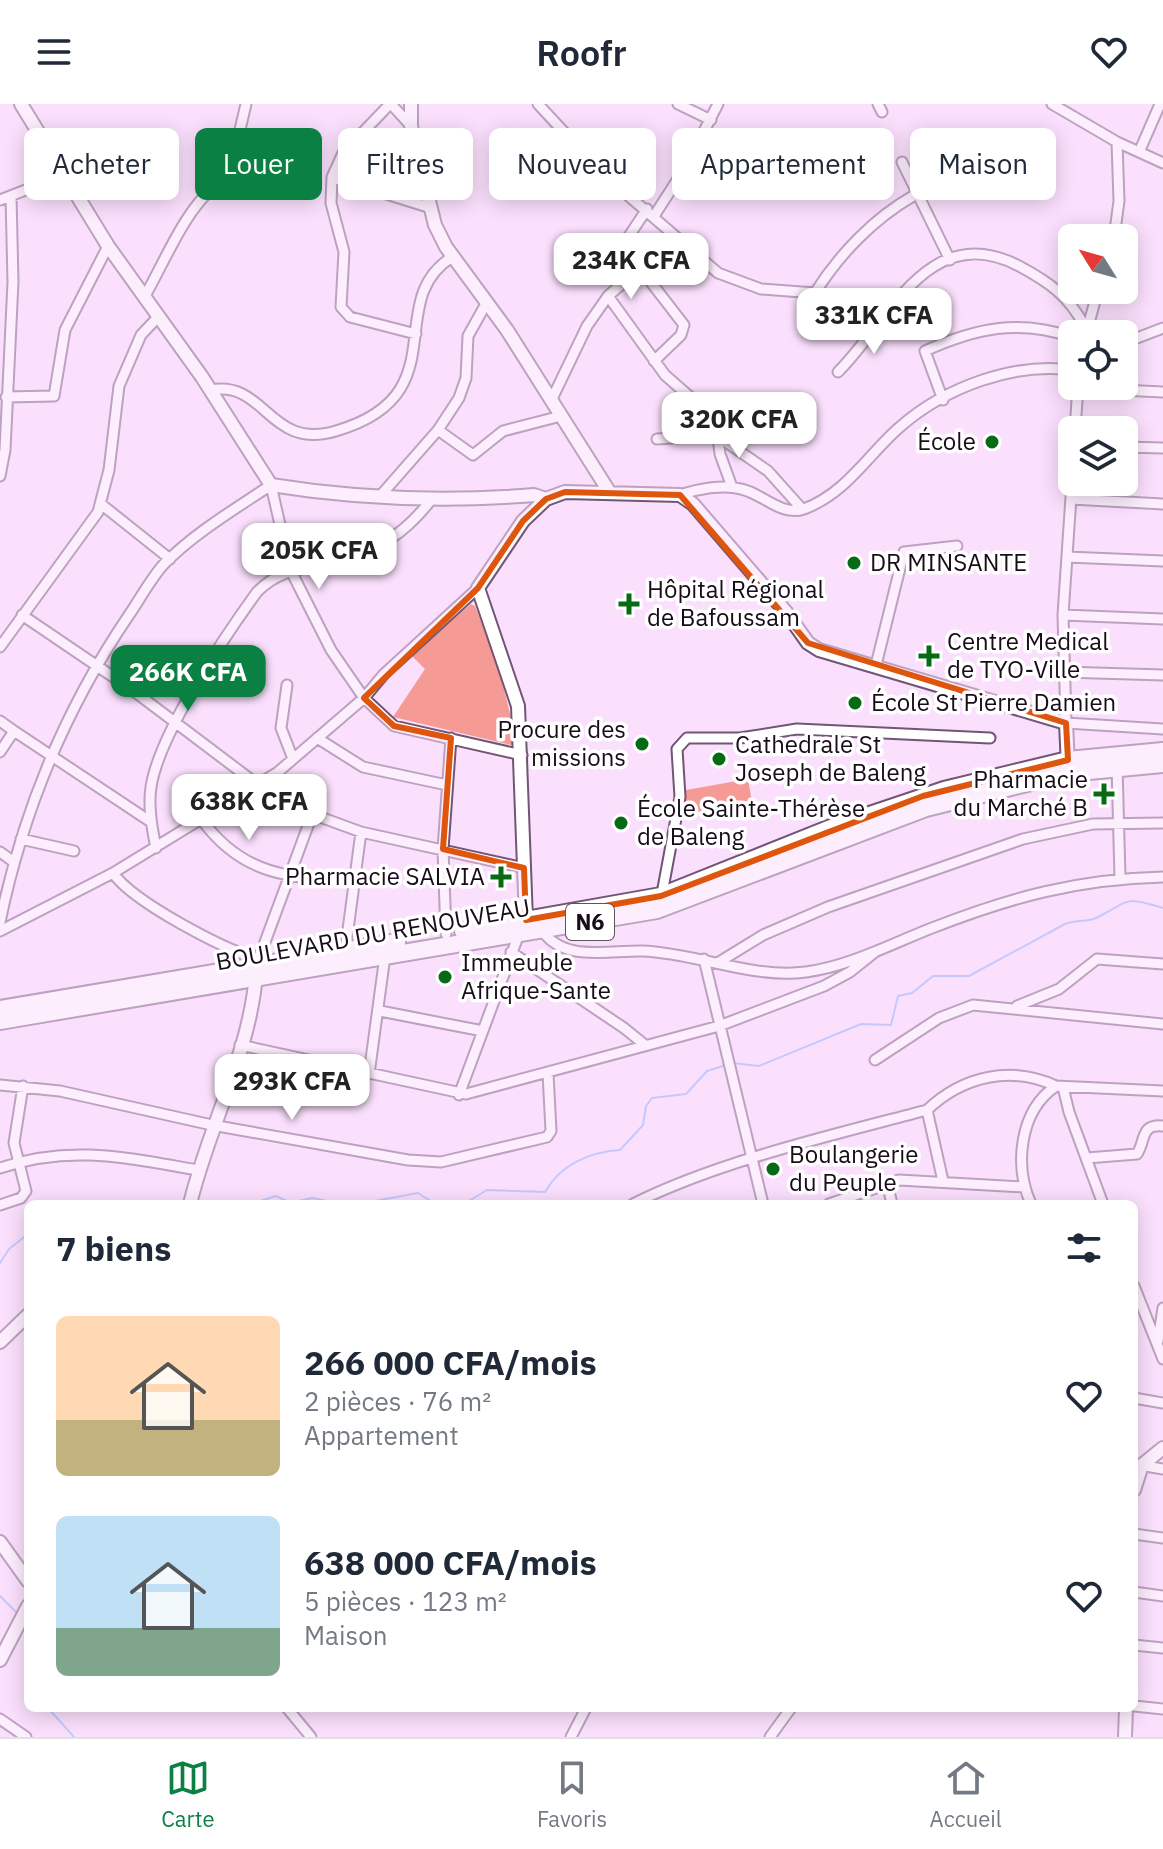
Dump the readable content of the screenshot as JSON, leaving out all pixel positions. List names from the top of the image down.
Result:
{
  "streets": {
    "highway": ["N6", "BOULEVARD DU RENOUVEAU"]
  },
  "crossings": [
    ["N6", "BOULEVARD DU RENOUVEAU"]
  ],
  "places": {
    "other": [
      "École",
      "DR MINSANTE",
      "École St Pierre Damien",
      "Procure des missions",
      "Cathedrale St Joseph de Baleng",
      "École Sainte-Thérèse de Baleng",
      "Immeuble Afrique-Sante",
      "Boulangerie du Peuple"
    ],
    "health": [
      "Hôpital Régional de Bafoussam",
      "Centre Medical de TYO-Ville",
      "Pharmacie du Marché B",
      "Pharmacie SALVIA"
    ]
  },
  "north": "top left",
  "page": {
    "header": "Roofr",
    "chip": [
      "Acheter",
      "Louer",
      "Filtres",
      "Nouveau",
      "Appartement",
      "Maison"
    ],
    "price": [
      "234K CFA",
      "331K CFA",
      "320K CFA",
      "205K CFA",
      "266K CFA",
      "638K CFA",
      "293K CFA"
    ],
    "heading": "7 biens",
    "list": [
      {
        "name": "266 000 CFA/mois",
        "note": "2 pièces · 76 m² · Appartement"
      },
      {
        "name": "638 000 CFA/mois",
        "note": "5 pièces · 123 m² · Maison"
      }
    ],
    "tabs": ["Carte", "Favoris", "Accueil"]
  }
}
